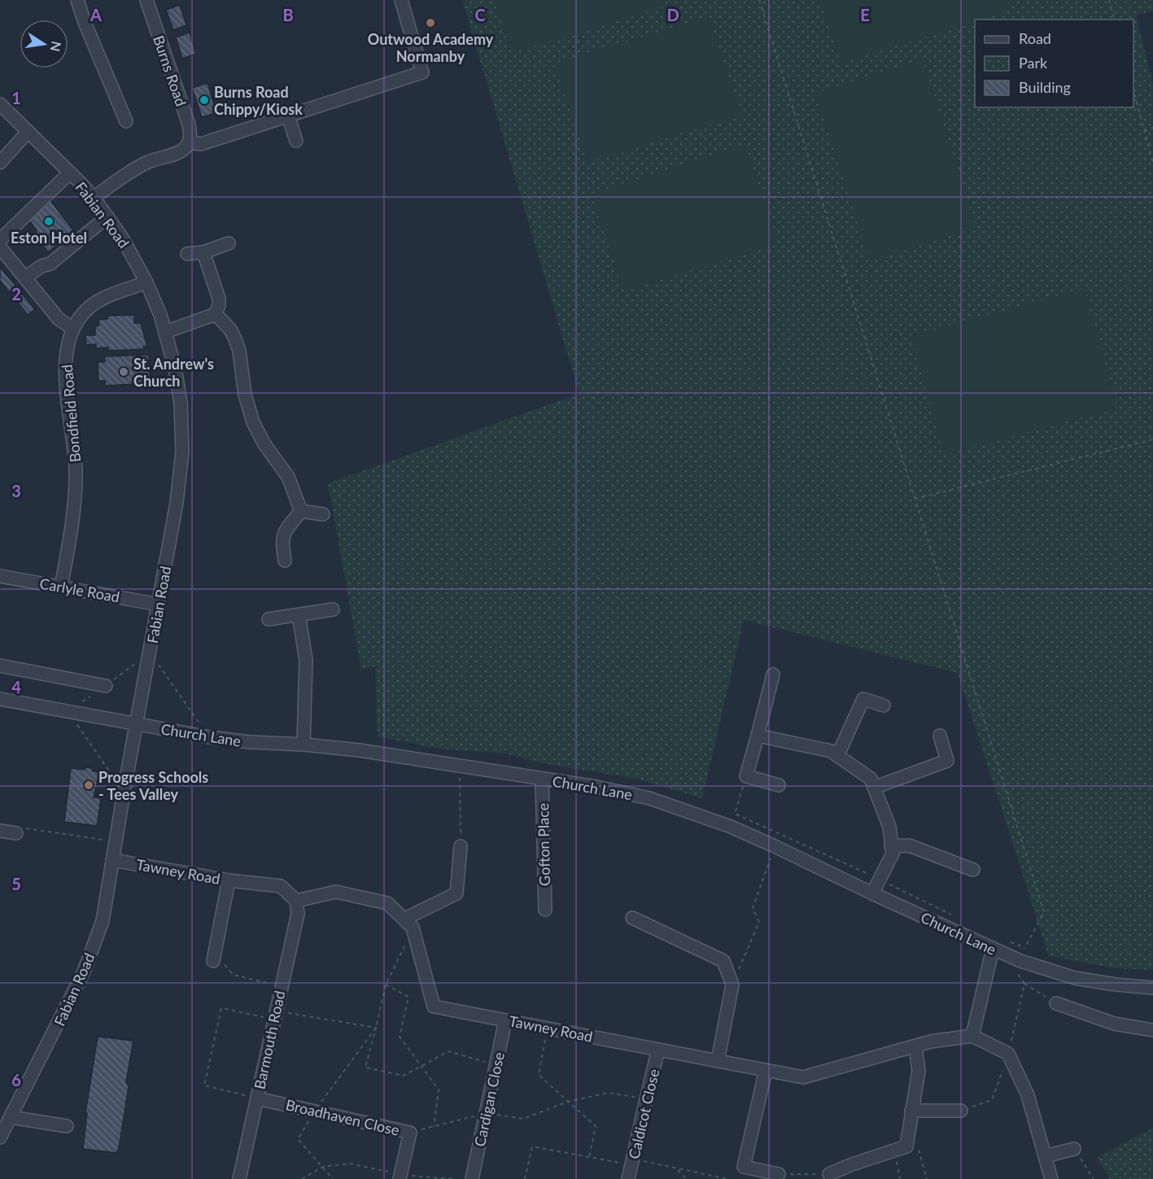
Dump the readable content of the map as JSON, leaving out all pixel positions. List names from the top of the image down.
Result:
{
  "streets": {
    "street": [
      "Burns Road",
      "Fabian Road",
      "Bondfield Road",
      "Carlyle Road",
      "Church Lane",
      "Gofton Place",
      "Tawney Road",
      "Barmouth Road",
      "Cardigan Close",
      "Caldicot Close",
      "Broadhaven Close"
    ]
  },
  "crossings": [
    ["Fabian Road", "Bondfield Road"],
    ["Fabian Road", "Carlyle Road"],
    ["Fabian Road", "Church Lane"],
    ["Fabian Road", "Tawney Road"],
    ["Bondfield Road", "Carlyle Road"],
    ["Church Lane", "Gofton Place"],
    ["Tawney Road", "Barmouth Road"],
    ["Tawney Road", "Cardigan Close"],
    ["Tawney Road", "Caldicot Close"],
    ["Barmouth Road", "Broadhaven Close"]
  ],
  "places": [
    "Outwood Academy Normanby",
    "Burns Road Chippy/Kiosk",
    "Eston Hotel",
    "St. Andrew's Church",
    "Progress Schools - Tees Valley"
  ],
  "legend": ["Road", "Park", "Building"],
  "north": "right",
  "grid": {
    "columns": [
      "A",
      "B",
      "C",
      "D",
      "E"
    ],
    "rows": [
      "1",
      "2",
      "3",
      "4",
      "5",
      "6"
    ]
  }
}
